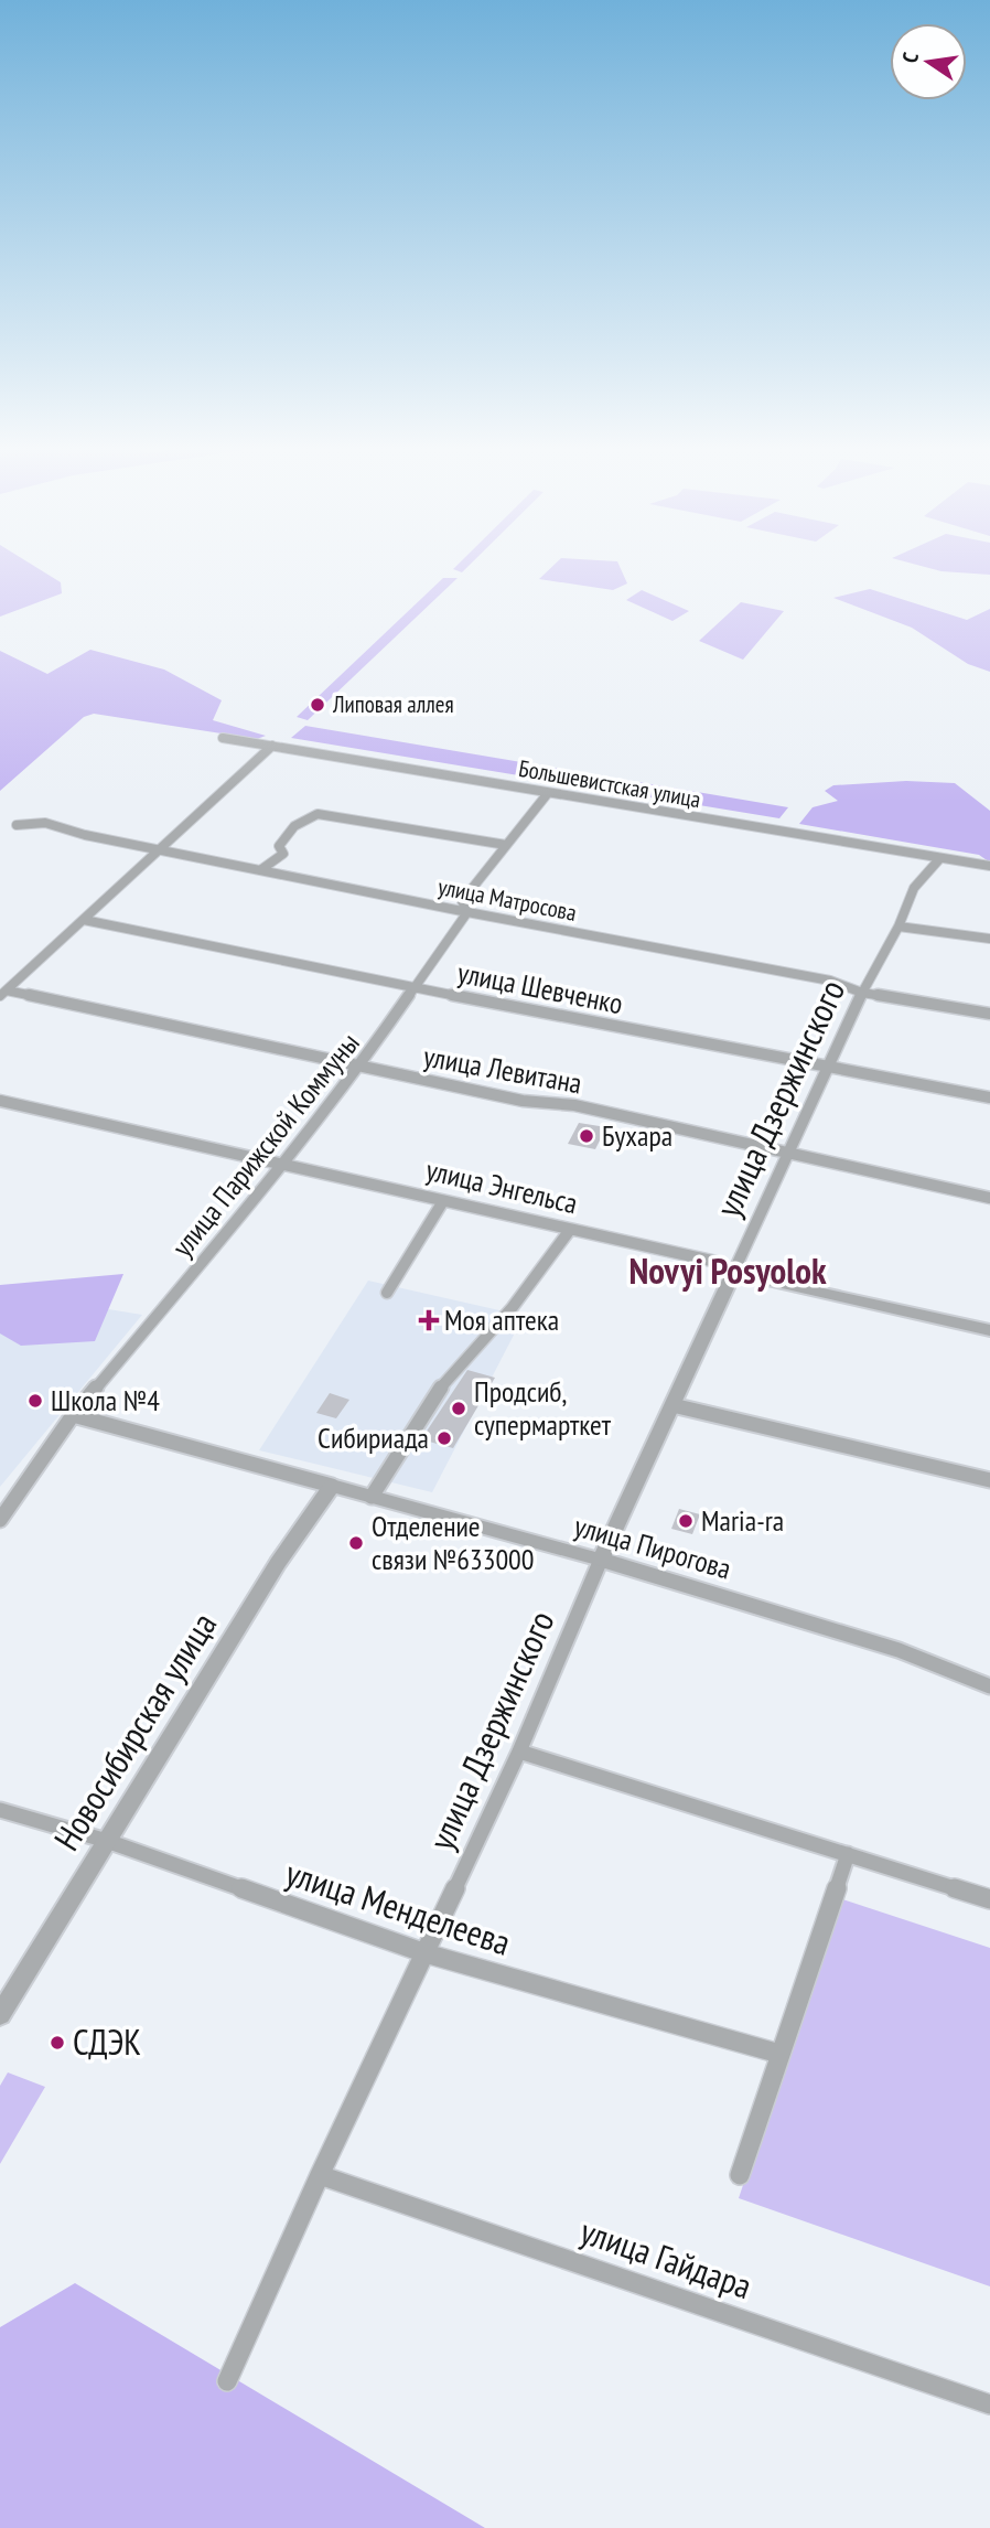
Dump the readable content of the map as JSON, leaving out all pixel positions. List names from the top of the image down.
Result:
{
  "streets": {
    "street": [
      "Большевистская улица",
      "улица Матросова",
      "улица Шевченко",
      "улица Левитана",
      "улица Дзержинского",
      "улица Парижской Коммуны",
      "улица Энгельса",
      "улица Пирогова",
      "Новосибирская улица",
      "улица Менделеева",
      "улица Гайдара"
    ]
  },
  "crossings": [
    ["Большевистская улица", "улица Дзержинского"],
    ["Большевистская улица", "улица Парижской Коммуны"],
    ["улица Матросова", "улица Дзержинского"],
    ["улица Матросова", "улица Парижской Коммуны"],
    ["улица Шевченко", "улица Дзержинского"],
    ["улица Шевченко", "улица Парижской Коммуны"],
    ["улица Левитана", "улица Дзержинского"],
    ["улица Левитана", "улица Парижской Коммуны"],
    ["улица Дзержинского", "улица Энгельса"],
    ["улица Дзержинского", "улица Пирогова"],
    ["улица Дзержинского", "улица Менделеева"],
    ["улица Дзержинского", "улица Гайдара"],
    ["улица Парижской Коммуны", "улица Энгельса"],
    ["улица Парижской Коммуны", "улица Пирогова"],
    ["улица Пирогова", "Новосибирская улица"],
    ["Новосибирская улица", "улица Менделеева"]
  ],
  "districts": ["Novyi Posyolok"],
  "places": {
    "other": [
      "Липовая аллея",
      "Бухара",
      "Школа №4",
      "Продсиб, супермарткет",
      "Сибириада",
      "Maria-ra",
      "Отделение связи №633000",
      "СДЭК"
    ],
    "health": ["Моя аптека"]
  },
  "north": "left"
}
